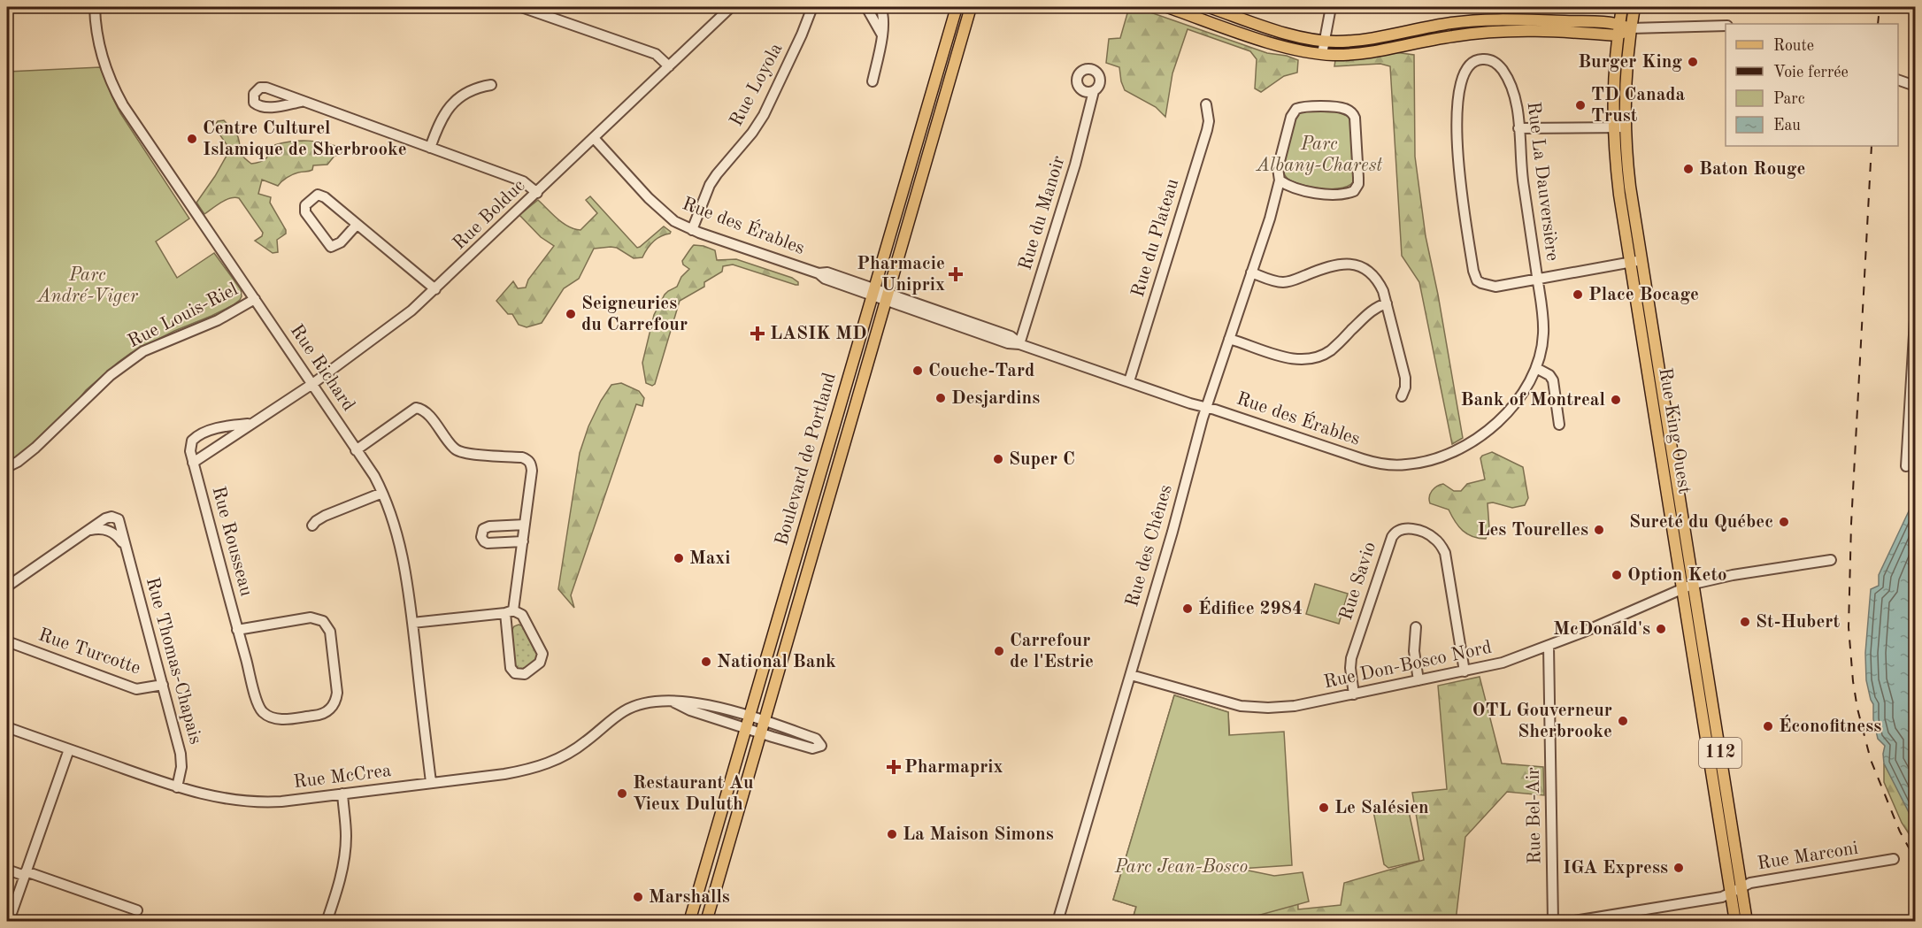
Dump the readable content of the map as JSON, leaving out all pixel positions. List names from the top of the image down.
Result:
{
  "streets": {
    "main road": ["Rue King Ouest", "Boulevard de Portland", "112"],
    "street": [
      "Rue Loyola",
      "Rue La Dauversière",
      "Rue du Manoir",
      "Rue Bolduc",
      "Rue des Érables",
      "Rue du Plateau",
      "Rue Louis-Riel",
      "Rue Richard",
      "Rue Rousseau",
      "Rue des Chênes",
      "Rue Savio",
      "Rue Turcotte",
      "Rue Thomas-Chapais",
      "Rue Don-Bosco Nord",
      "Rue McCrea",
      "Rue Bel-Air",
      "Rue Marconi"
    ]
  },
  "crossings": [
    ["Rue Loyola", "Rue des Érables"],
    ["Rue La Dauversière", "Rue des Érables"],
    ["Rue du Manoir", "Rue des Érables"],
    ["Rue Bolduc", "Rue des Érables"],
    ["Rue Bolduc", "Rue Richard"],
    ["Rue Bolduc", "Rue Rousseau"],
    ["Rue des Érables", "Rue du Plateau"],
    ["Rue des Érables", "Boulevard de Portland"],
    ["Rue des Érables", "Rue des Chênes"],
    ["Rue Louis-Riel", "Rue Richard"],
    ["Rue Richard", "Rue McCrea"],
    ["Rue King Ouest", "Rue Don-Bosco Nord"],
    ["Rue King Ouest", "Rue Marconi"],
    ["Boulevard de Portland", "Rue McCrea"],
    ["Rue des Chênes", "Rue Don-Bosco Nord"],
    ["Rue Savio", "Rue Don-Bosco Nord"],
    ["Rue Turcotte", "Rue Thomas-Chapais"],
    ["Rue Thomas-Chapais", "Rue McCrea"],
    ["Rue Don-Bosco Nord", "Rue Bel-Air"]
  ],
  "parks": ["Parc Albany-Charest", "Parc André-Viger", "Parc Jean-Bosco"],
  "places": {
    "other": [
      "Burger King",
      "TD Canada Trust",
      "Centre Culturel Islamique de Sherbrooke",
      "Baton Rouge",
      "Place Bocage",
      "Seigneuries du Carrefour",
      "Couche-Tard",
      "Desjardins",
      "Bank of Montreal",
      "Super C",
      "Sureté du Québec",
      "Les Tourelles",
      "Maxi",
      "Option Keto",
      "Édifice 2984",
      "St-Hubert",
      "McDonald's",
      "Carrefour de l'Estrie",
      "National Bank",
      "OTL Gouverneur Sherbrooke",
      "Éconofitness",
      "Restaurant Au Vieux Duluth",
      "Le Salésien",
      "La Maison Simons",
      "IGA Express",
      "Marshalls"
    ],
    "health": ["Pharmacie Uniprix", "LASIK MD", "Pharmaprix"]
  },
  "legend": [
    "Route",
    "Voie ferrée",
    "Parc",
    "Eau"
  ]
}
